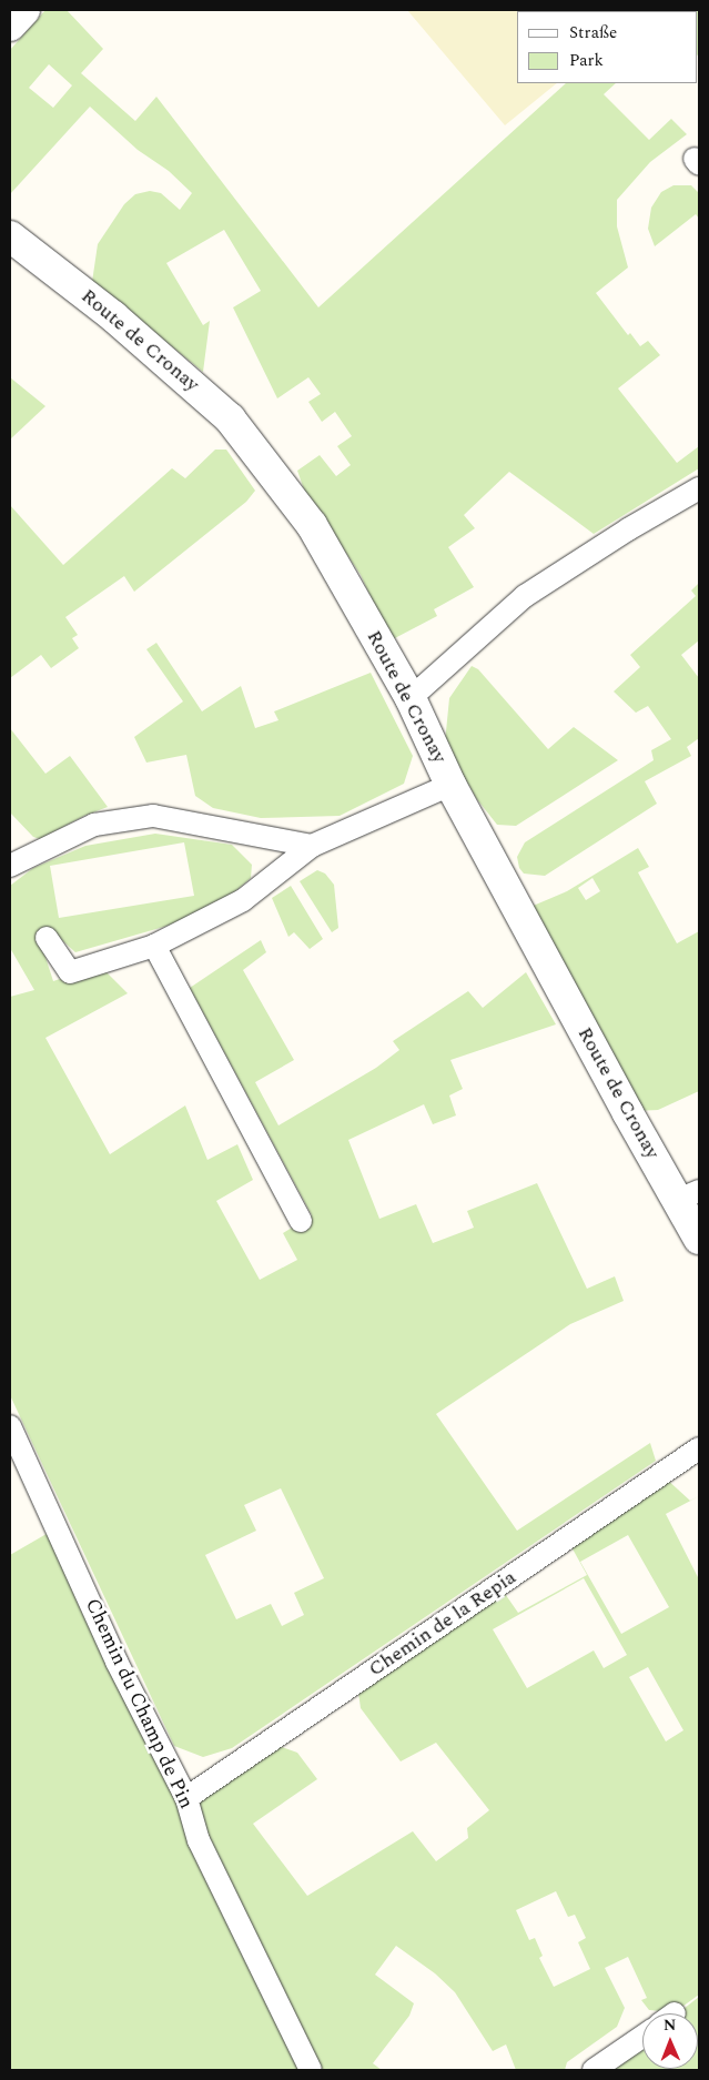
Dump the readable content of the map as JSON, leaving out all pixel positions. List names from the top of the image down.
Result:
{
  "streets": {
    "street": ["Route de Cronay"],
    "lane": ["Chemin de la Repia", "Chemin du Champ de Pin"]
  },
  "crossings": [
    ["Chemin de la Repia", "Chemin du Champ de Pin"]
  ],
  "legend": ["Straße", "Park"],
  "north": "top"
}
